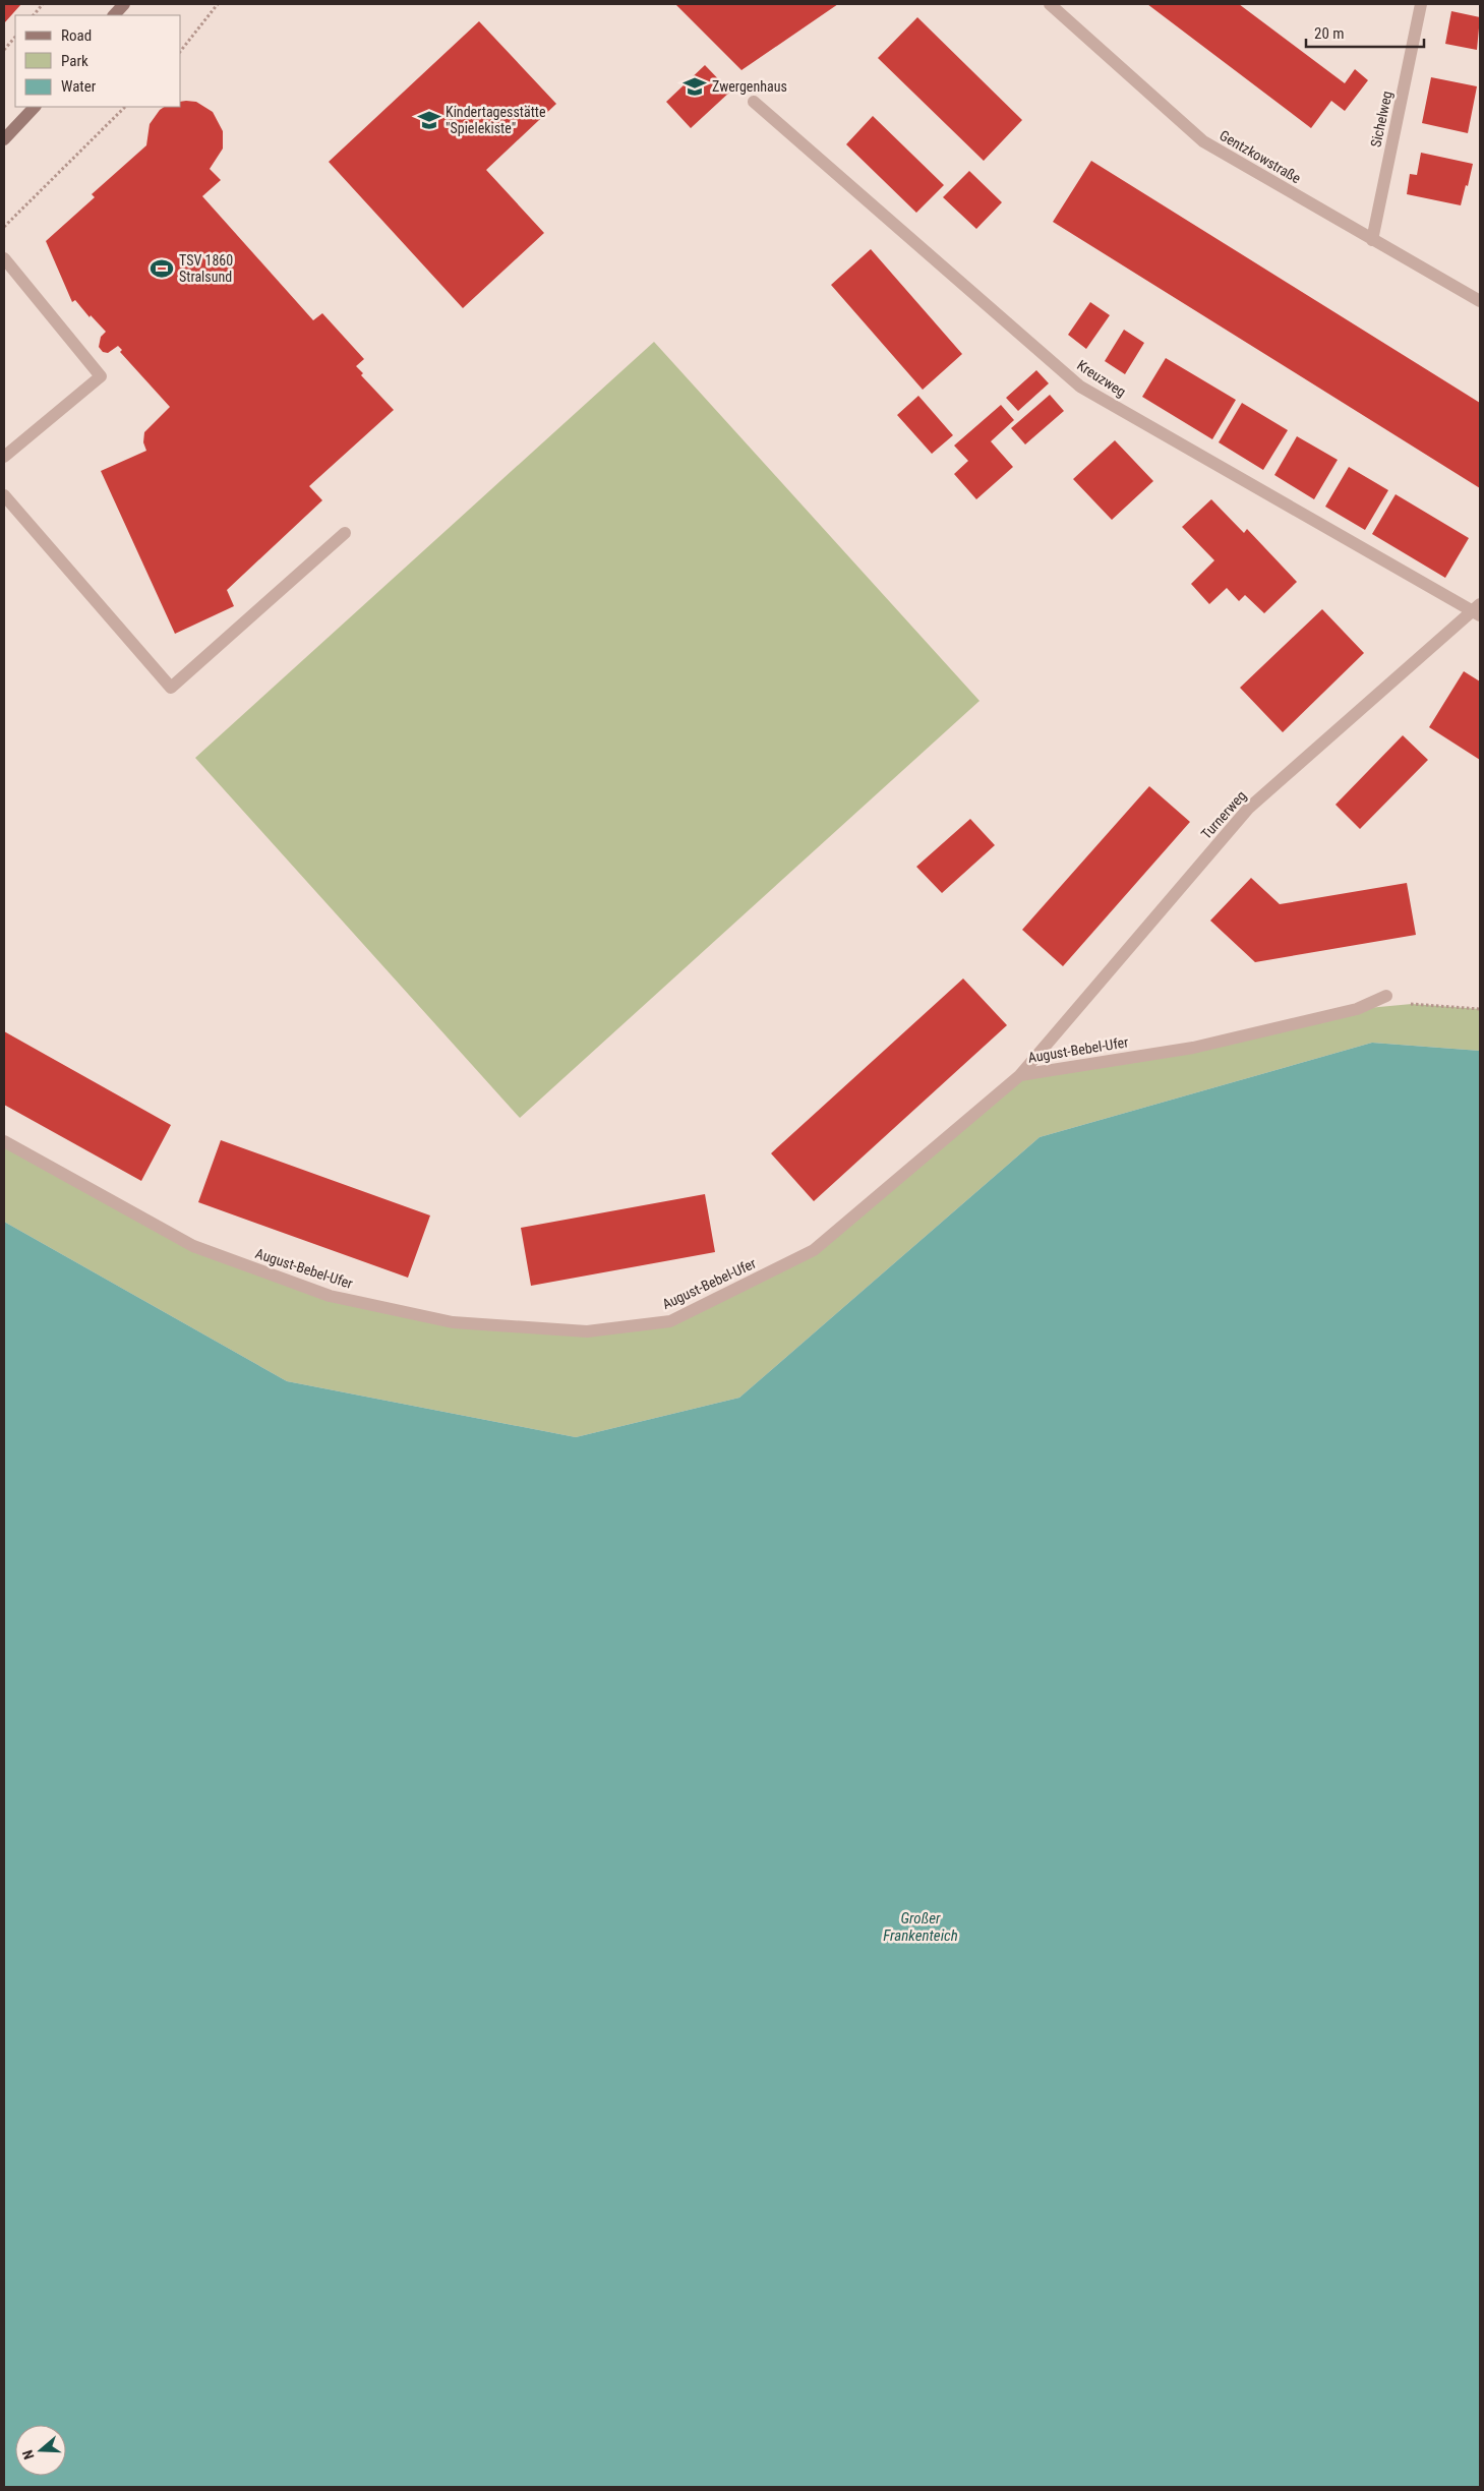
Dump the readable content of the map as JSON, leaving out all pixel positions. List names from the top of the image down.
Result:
{
  "streets": {
    "street": [
      "Sichelweg",
      "Gentzkowstraße",
      "Kreuzweg",
      "Turnerweg",
      "August-Bebel-Ufer"
    ]
  },
  "crossings": [
    ["Sichelweg", "Gentzkowstraße"],
    ["Kreuzweg", "Turnerweg"],
    ["Turnerweg", "August-Bebel-Ufer"]
  ],
  "water": ["Großer Frankenteich"],
  "places": {
    "school or university": ["Zwergenhaus", "Kindertagesstätte \"Spielekiste\""],
    "sports": ["TSV 1860 Stralsund"]
  },
  "legend": ["Road", "Park", "Water"],
  "scale_bar": "20 m",
  "north": "left"
}
